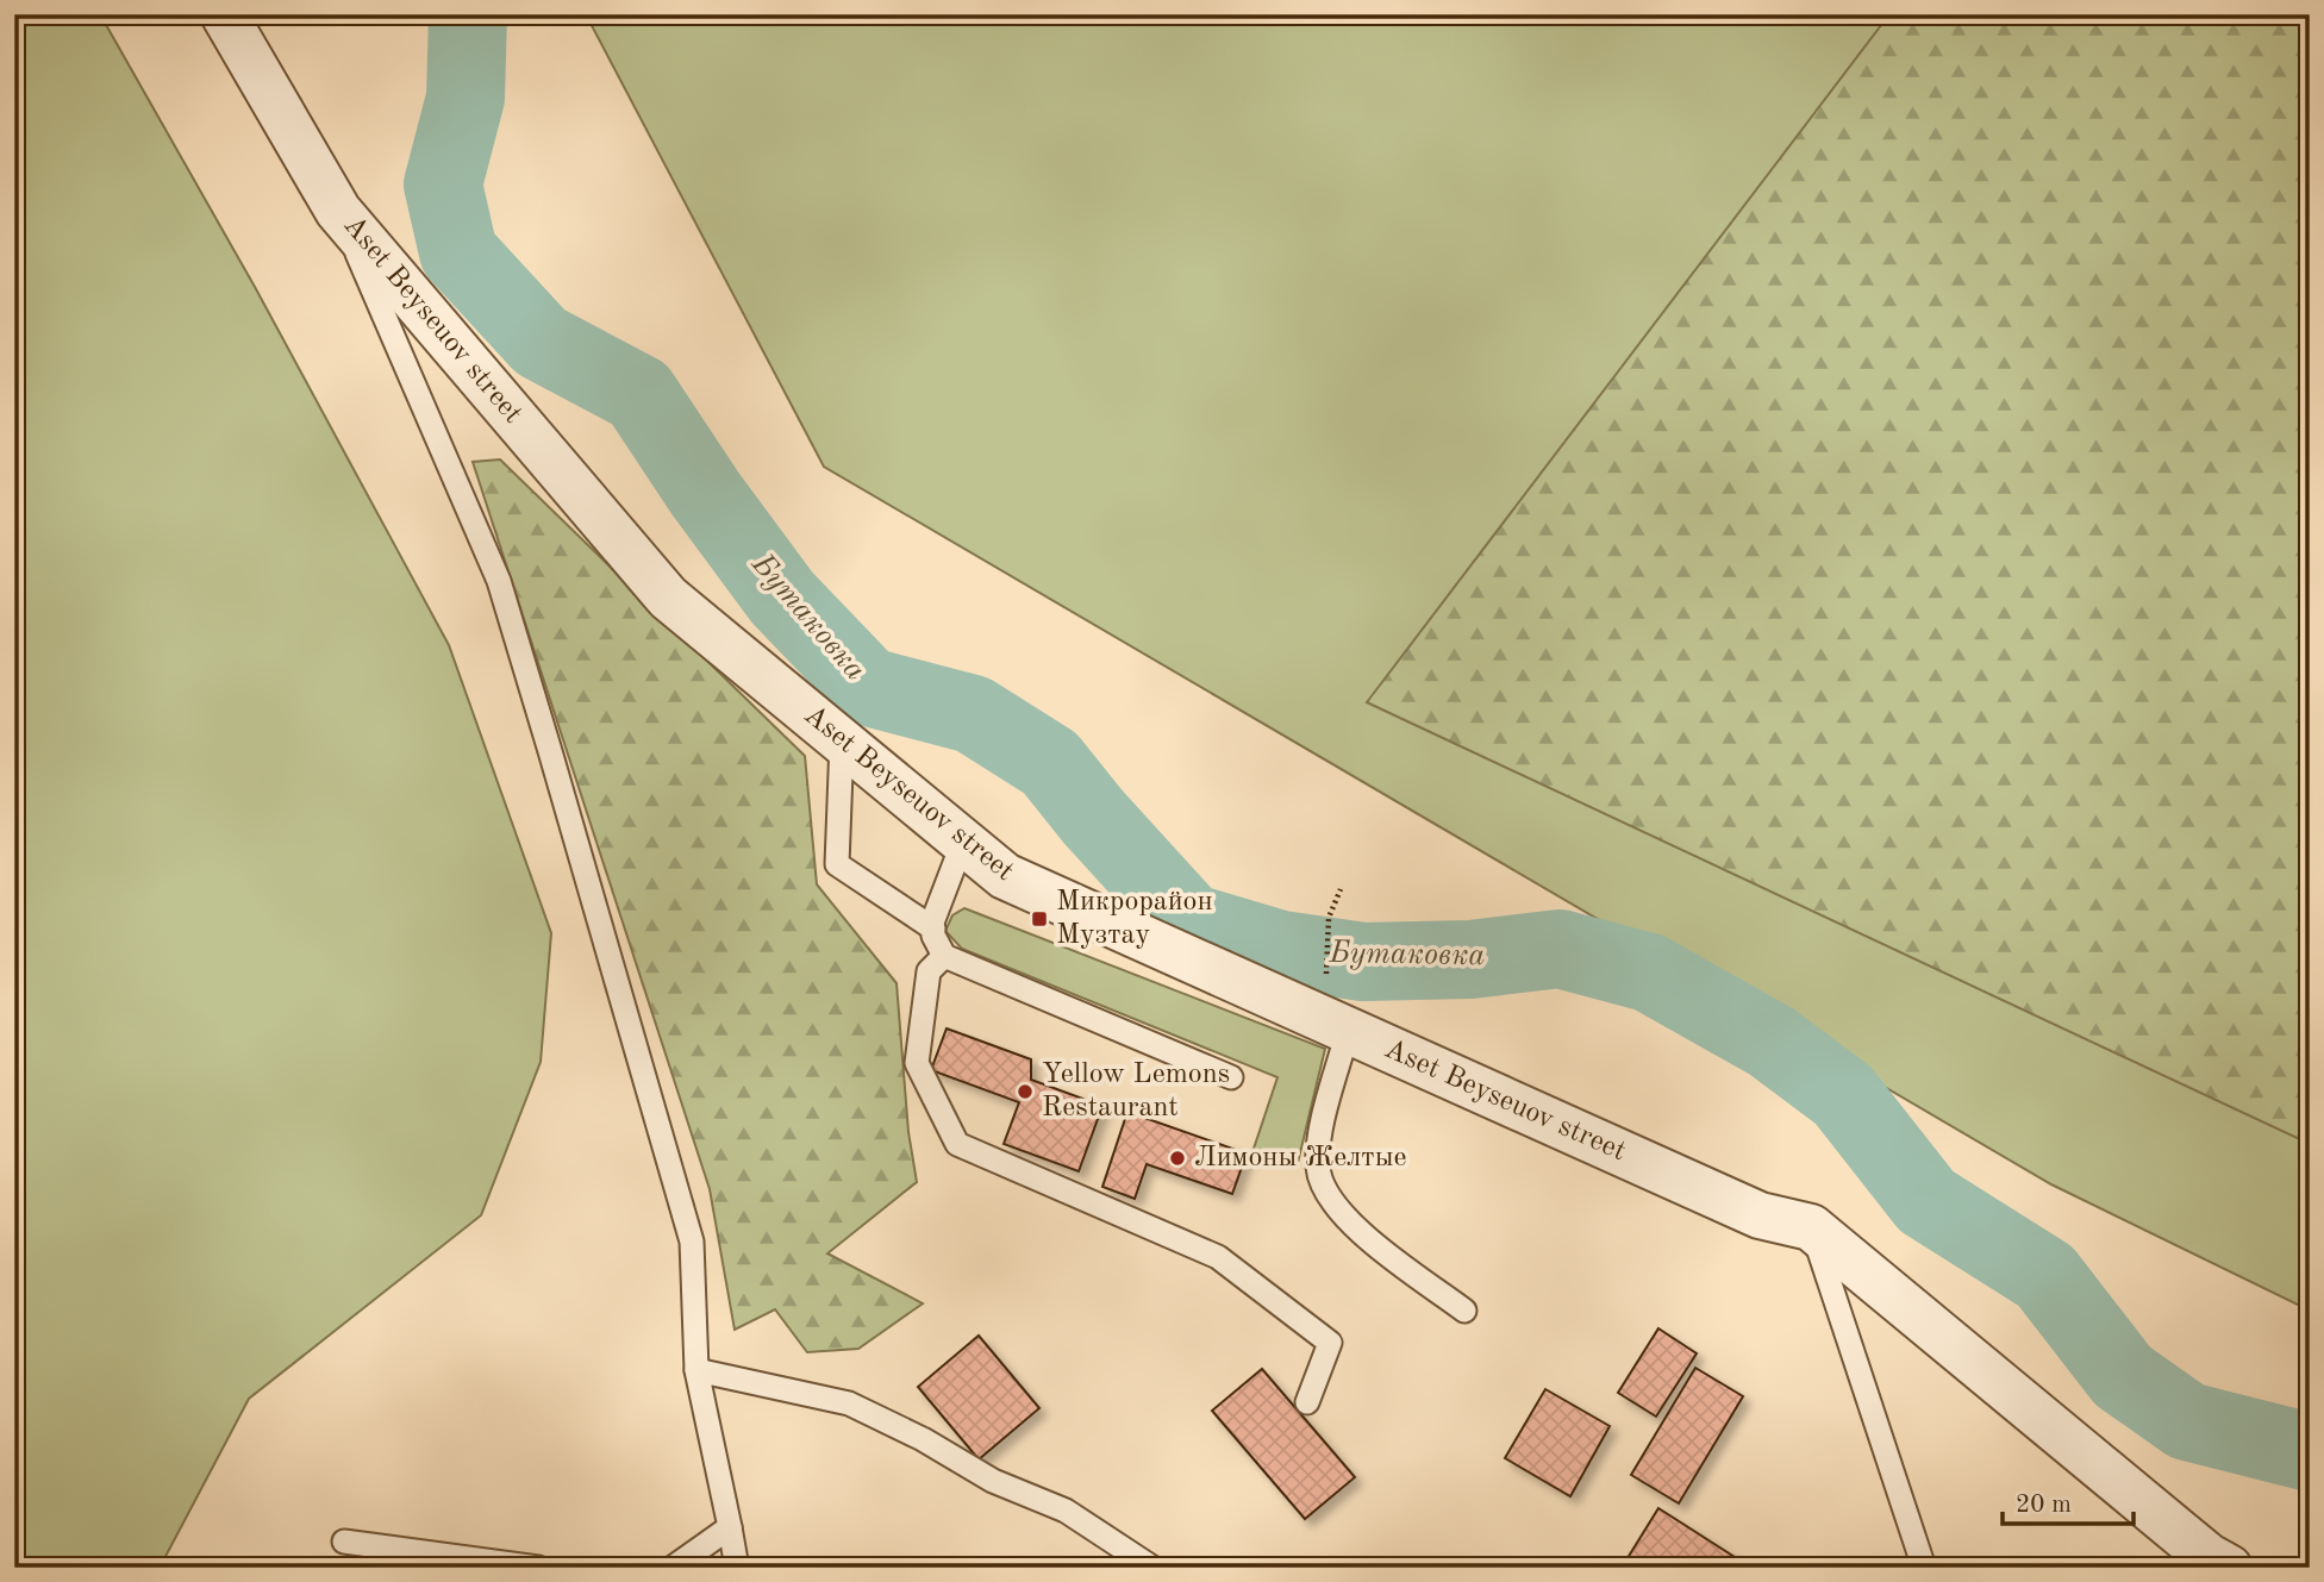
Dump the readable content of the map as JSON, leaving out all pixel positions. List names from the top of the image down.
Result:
{
  "streets": {
    "street": ["Aset Beyseuov street"]
  },
  "water": ["Бутаковка"],
  "places": {
    "transit": ["Микрорайон Музтау"],
    "other": ["Yellow Lemons Restaurant", "Лимоны Желтые"]
  },
  "scale_bar": "20 m"
}
